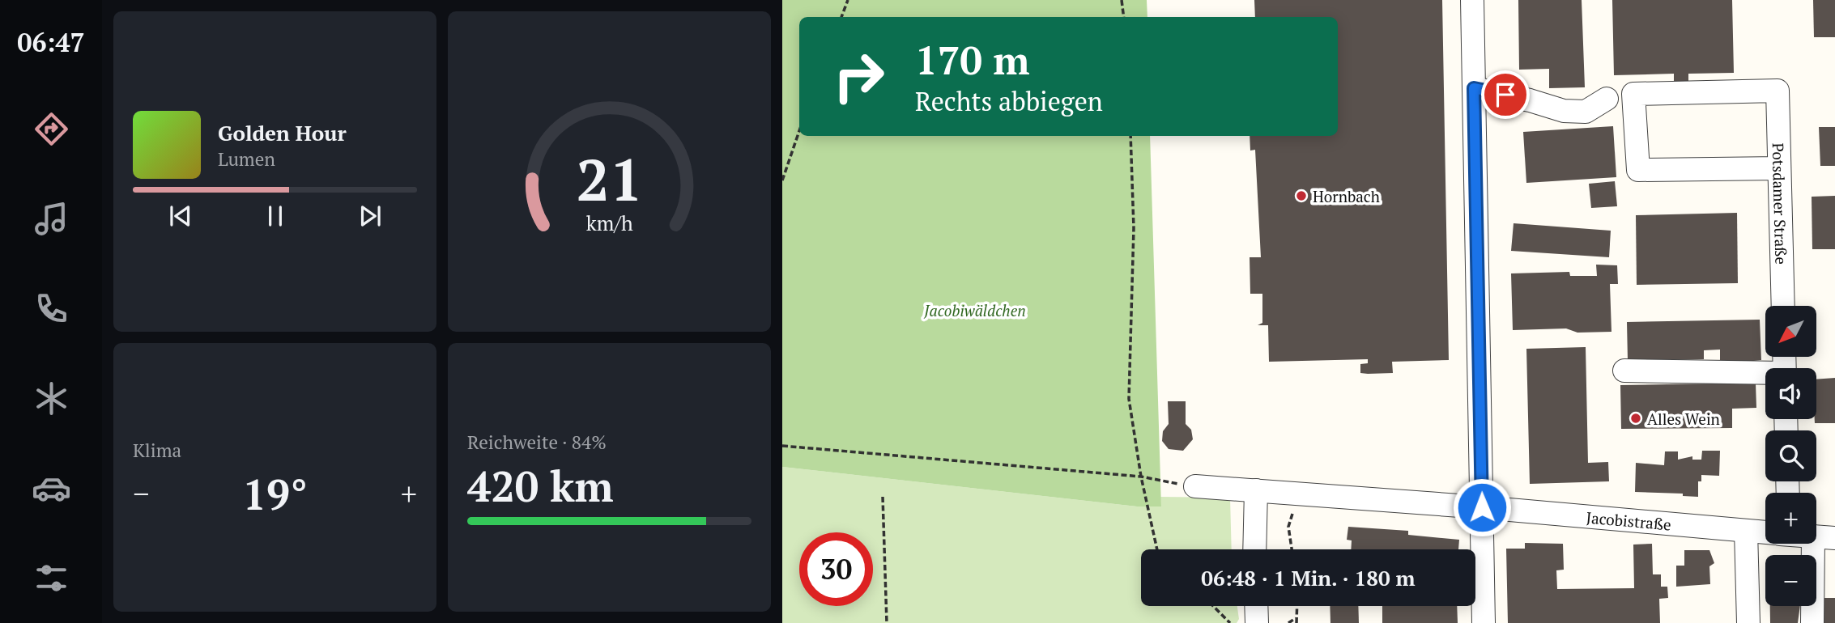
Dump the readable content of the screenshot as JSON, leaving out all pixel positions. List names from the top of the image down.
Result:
{
  "streets": {
    "street": ["Potsdamer Straße", "Jacobistraße"]
  },
  "parks": ["Jacobiwäldchen"],
  "places": ["Hornbach", "Alles Wein"],
  "north": "bottom left",
  "page": {
    "tabs": "06:47",
    "turn": ["170 m", "Rechts abbiegen"],
    "song": ["Golden Hour", "Lumen"],
    "map_buttons": ["+", "−"],
    "tile": [
      "Klima",
      ["Reichweite · 84%", "420 km"]
    ],
    "heat": ["−", "19°", "+"],
    "limit": "30",
    "trip": "06:48 · 1 Min. · 180 m",
    "gauge": ["21", "km/h"]
  }
}
